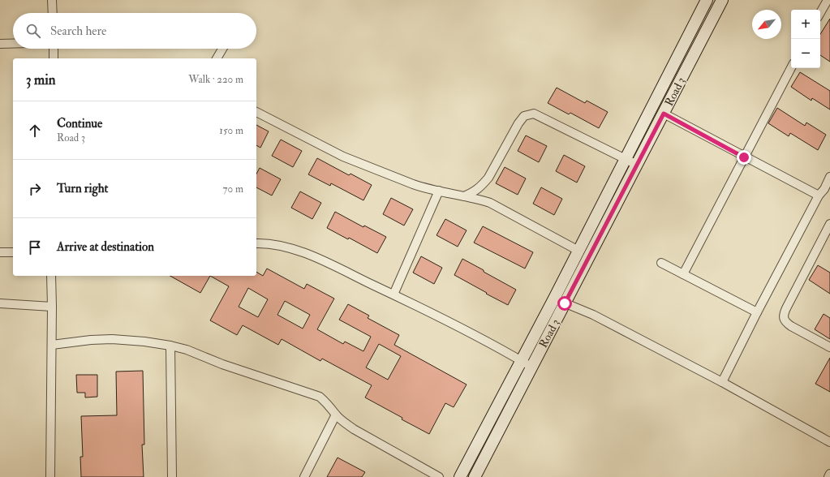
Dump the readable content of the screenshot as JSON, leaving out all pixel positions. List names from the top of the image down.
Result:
{
  "streets": {
    "street": ["Road 3"]
  },
  "north": "bottom left",
  "page": {
    "map_buttons": ["+", "−"],
    "search": "Search here",
    "heading": ["3 min", "Walk · 220 m"],
    "list": [
      ["Continue", "Road 3", "150 m"],
      ["Turn right", "70 m"],
      "Arrive at destination"
    ]
  }
}
